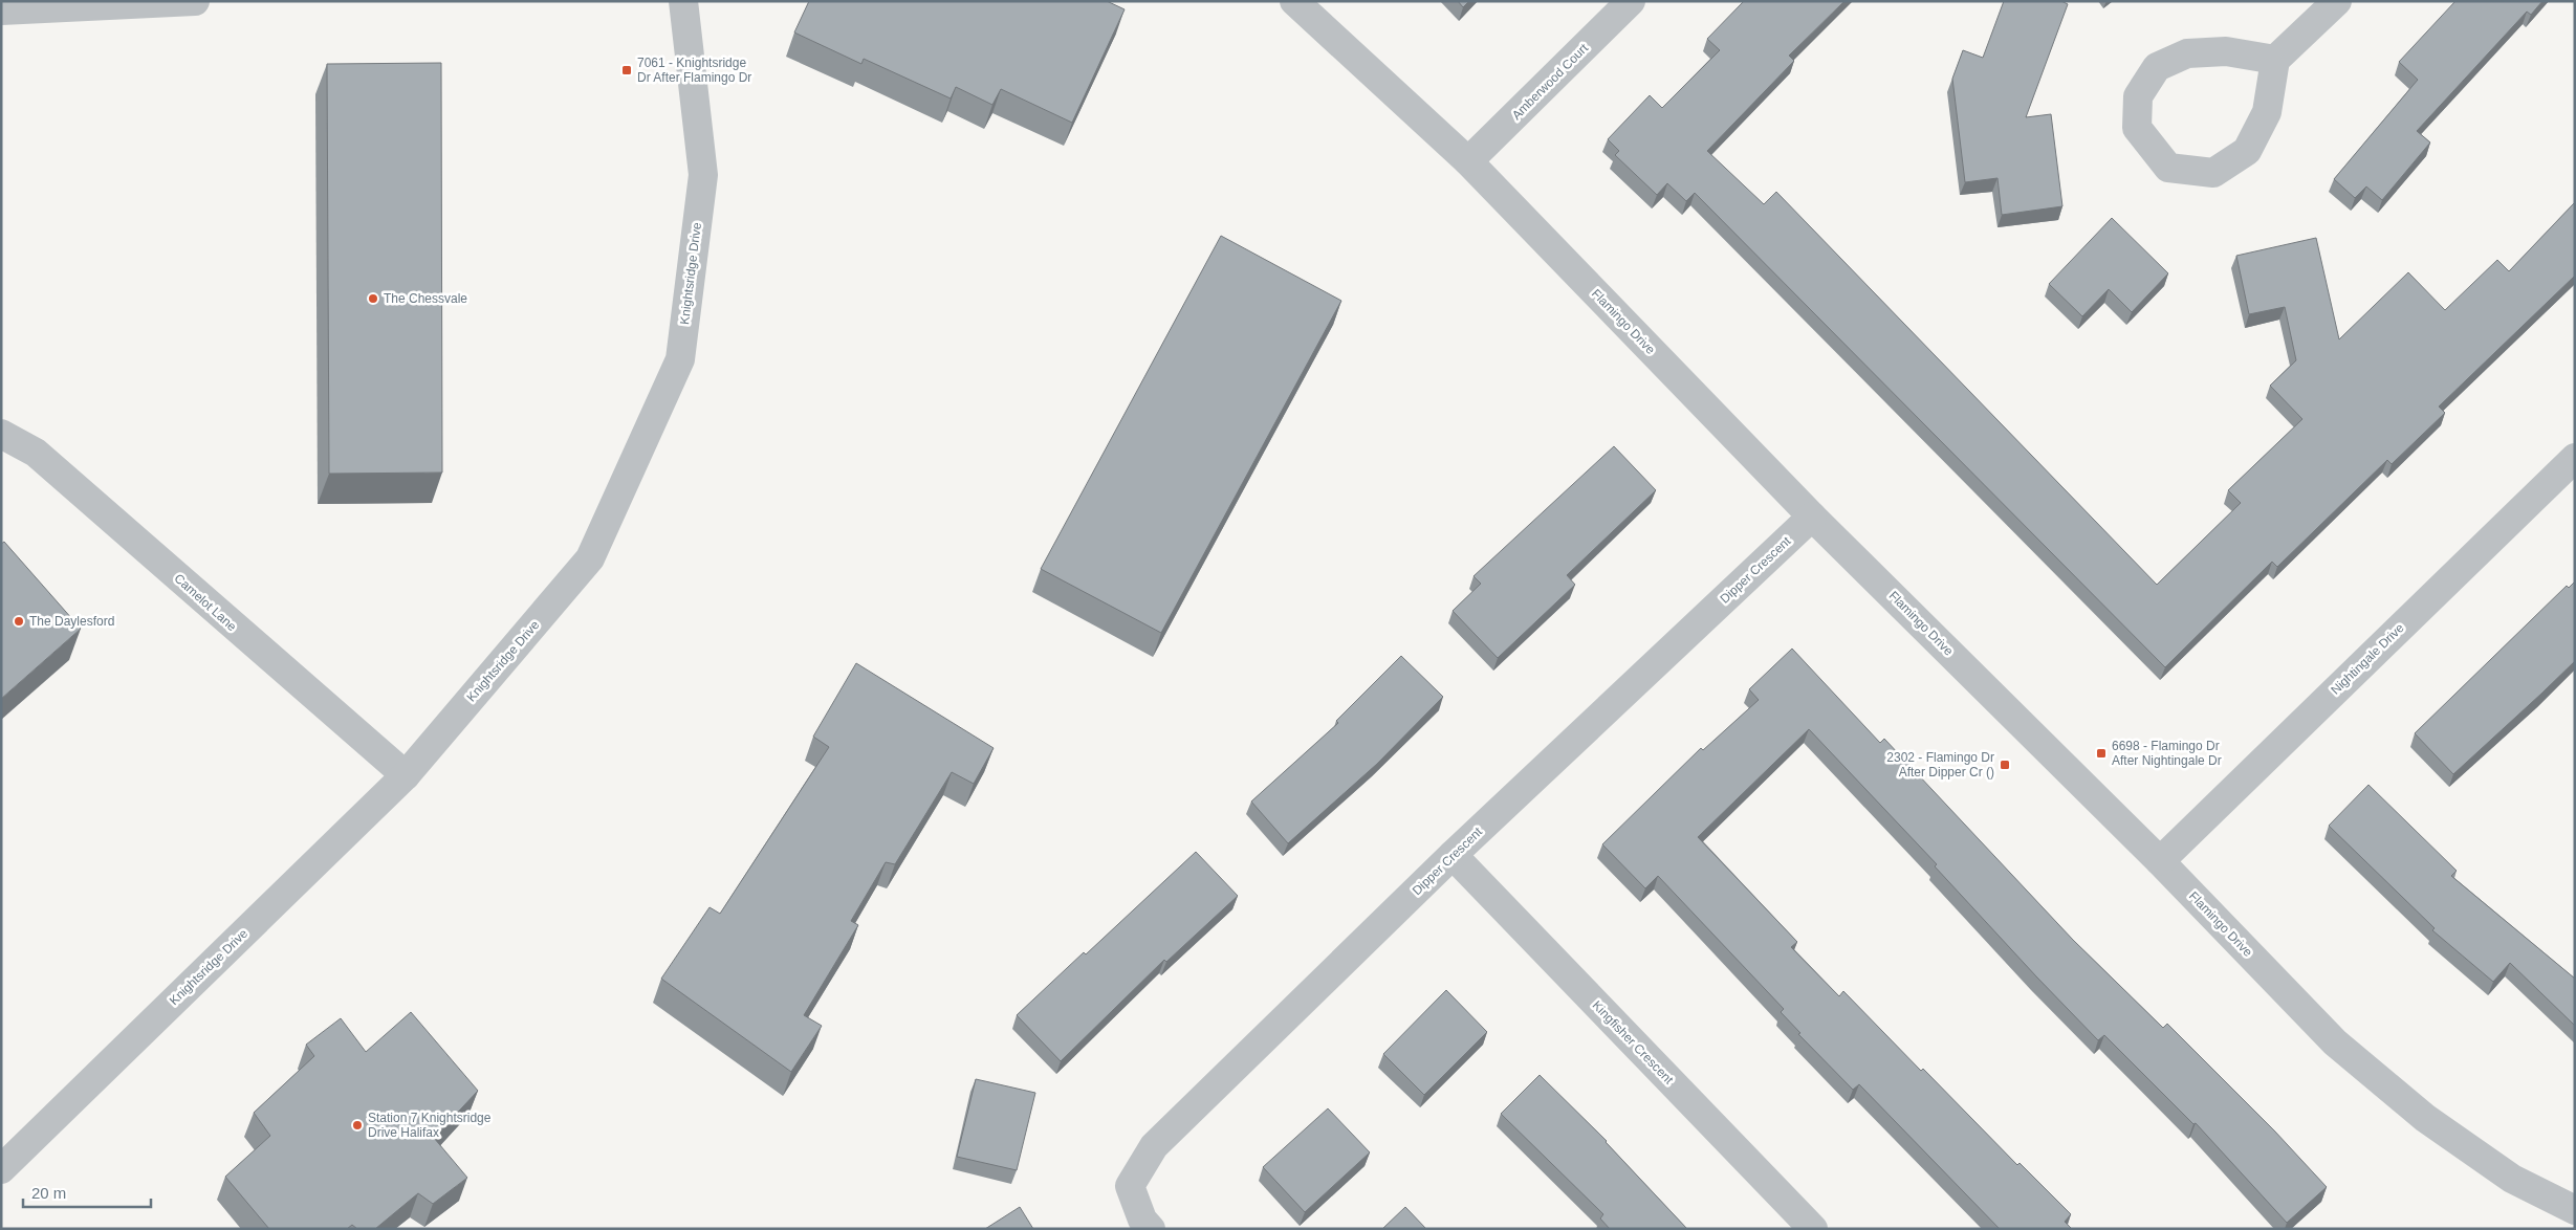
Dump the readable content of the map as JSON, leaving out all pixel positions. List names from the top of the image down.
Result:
{
  "streets": {
    "street": [
      "Amberwood Court",
      "Knightsridge Drive",
      "Flamingo Drive",
      "Dipper Crescent",
      "Camelot Lane",
      "Nightingale Drive",
      "Kingfisher Crescent"
    ]
  },
  "crossings": [
    ["Amberwood Court", "Flamingo Drive"],
    ["Knightsridge Drive", "Camelot Lane"],
    ["Flamingo Drive", "Dipper Crescent"],
    ["Flamingo Drive", "Nightingale Drive"],
    ["Dipper Crescent", "Kingfisher Crescent"]
  ],
  "places": {
    "transit": ["7061 - Knightsridge Dr After Flamingo Dr", "6698 - Flamingo Dr After Nightingale Dr", "2302 - Flamingo Dr After Dipper Cr ()"],
    "other": ["The Chessvale", "The Daylesford", "Station 7 Knightsridge Drive Halifax"]
  },
  "scale_bar": "20 m"
}
